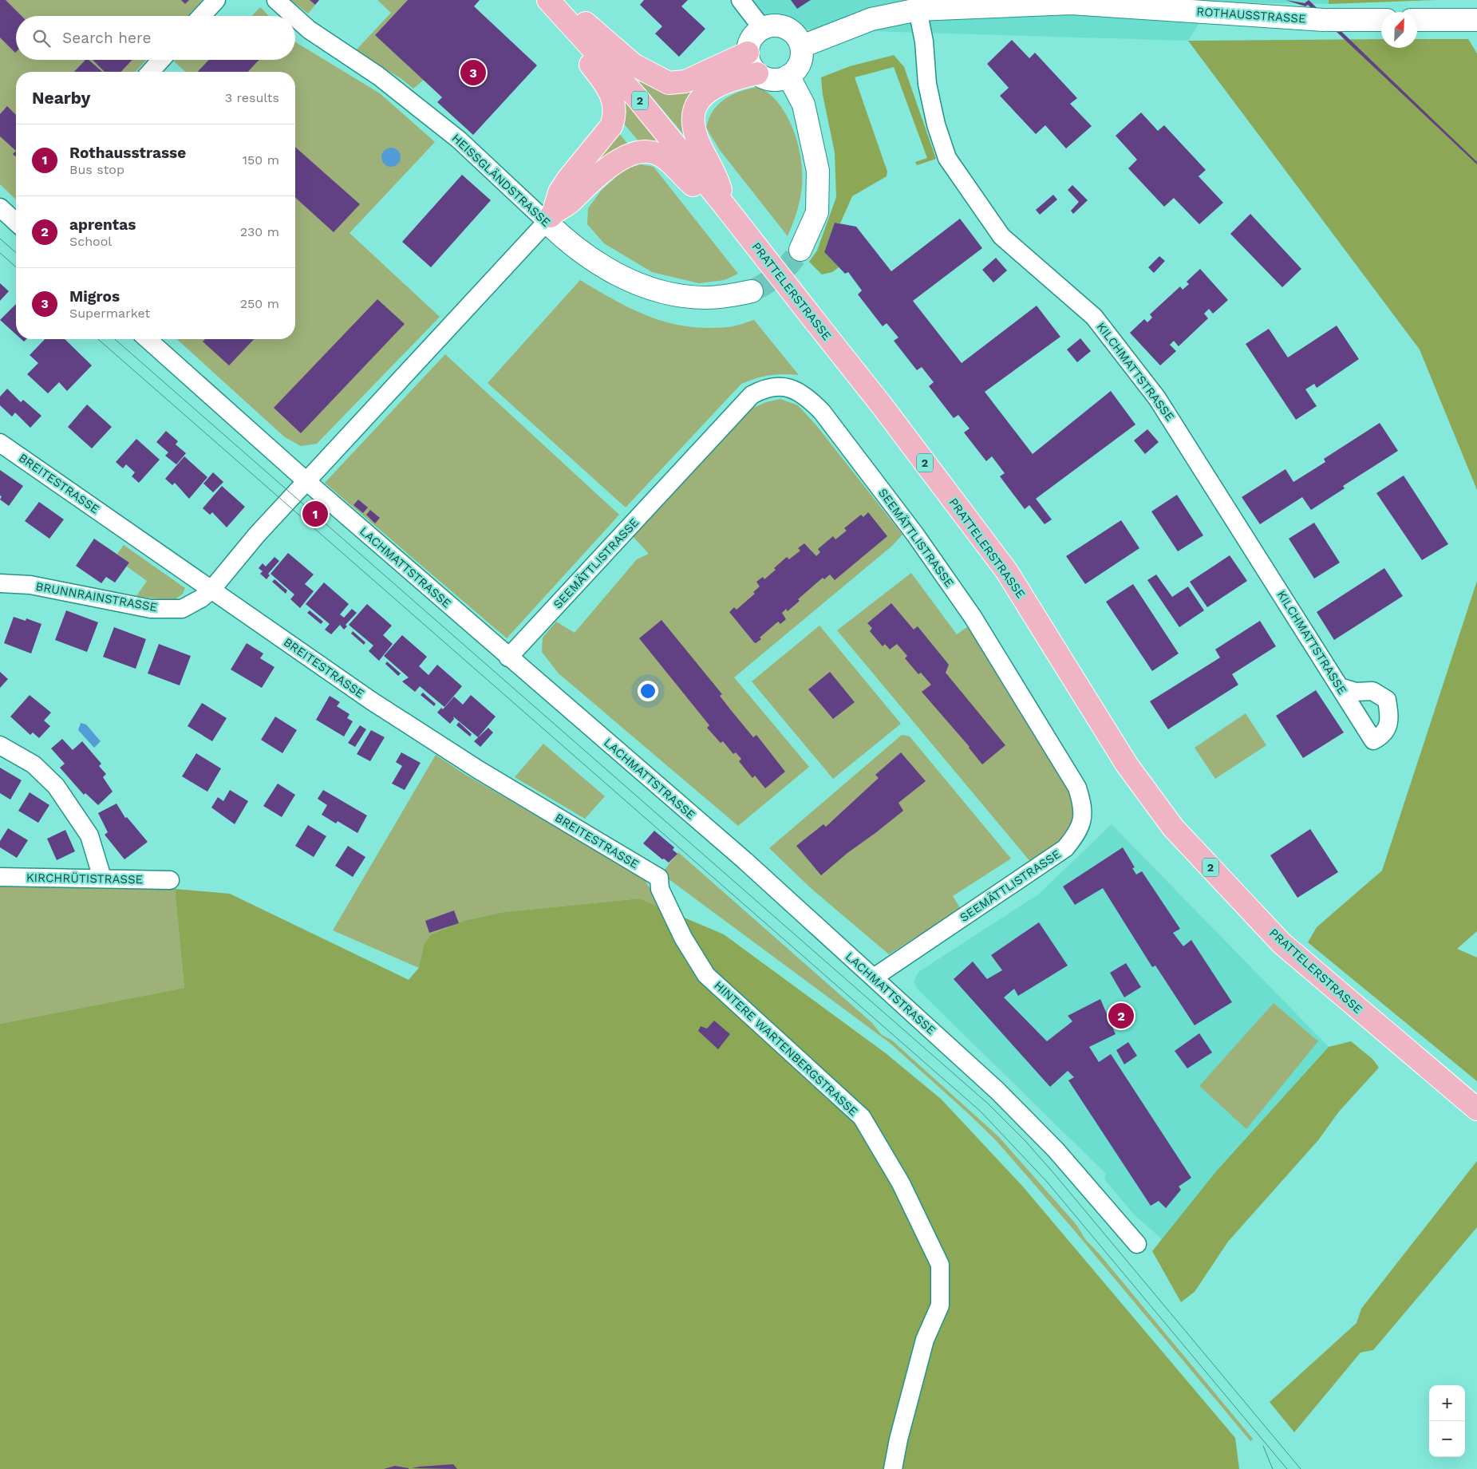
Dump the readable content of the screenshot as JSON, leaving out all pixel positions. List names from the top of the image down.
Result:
{
  "streets": {
    "main road": ["2", "PRATTELERSTRASSE"],
    "street": [
      "ROTHAUSSTRASSE",
      "HEISSGLÄNDSTRASSE",
      "KILCHMATTSTRASSE",
      "BREITESTRASSE",
      "SEEMÄTTLISTRASSE",
      "LACHMATTSTRASSE",
      "BRUNNRAINSTRASSE",
      "KIRCHRÜTISTRASSE",
      "HINTERE WARTENBERGSTRASSE"
    ]
  },
  "crossings": [
    ["ROTHAUSSTRASSE", "KILCHMATTSTRASSE"],
    ["BREITESTRASSE", "BRUNNRAINSTRASSE"],
    ["BREITESTRASSE", "HINTERE WARTENBERGSTRASSE"],
    ["SEEMÄTTLISTRASSE", "LACHMATTSTRASSE"]
  ],
  "north": "top right",
  "page": {
    "search": "Search here",
    "pins": ["3", "1", "2"],
    "heading": ["Nearby", "3 results"],
    "list": [
      {
        "mark": "1",
        "name": "Rothausstrasse",
        "note": "Bus stop",
        "value": "150 m"
      },
      {
        "mark": "2",
        "name": "aprentas",
        "note": "School",
        "value": "230 m"
      },
      {
        "mark": "3",
        "name": "Migros",
        "note": "Supermarket",
        "value": "250 m"
      }
    ],
    "map_buttons": ["+", "−"]
  }
}
